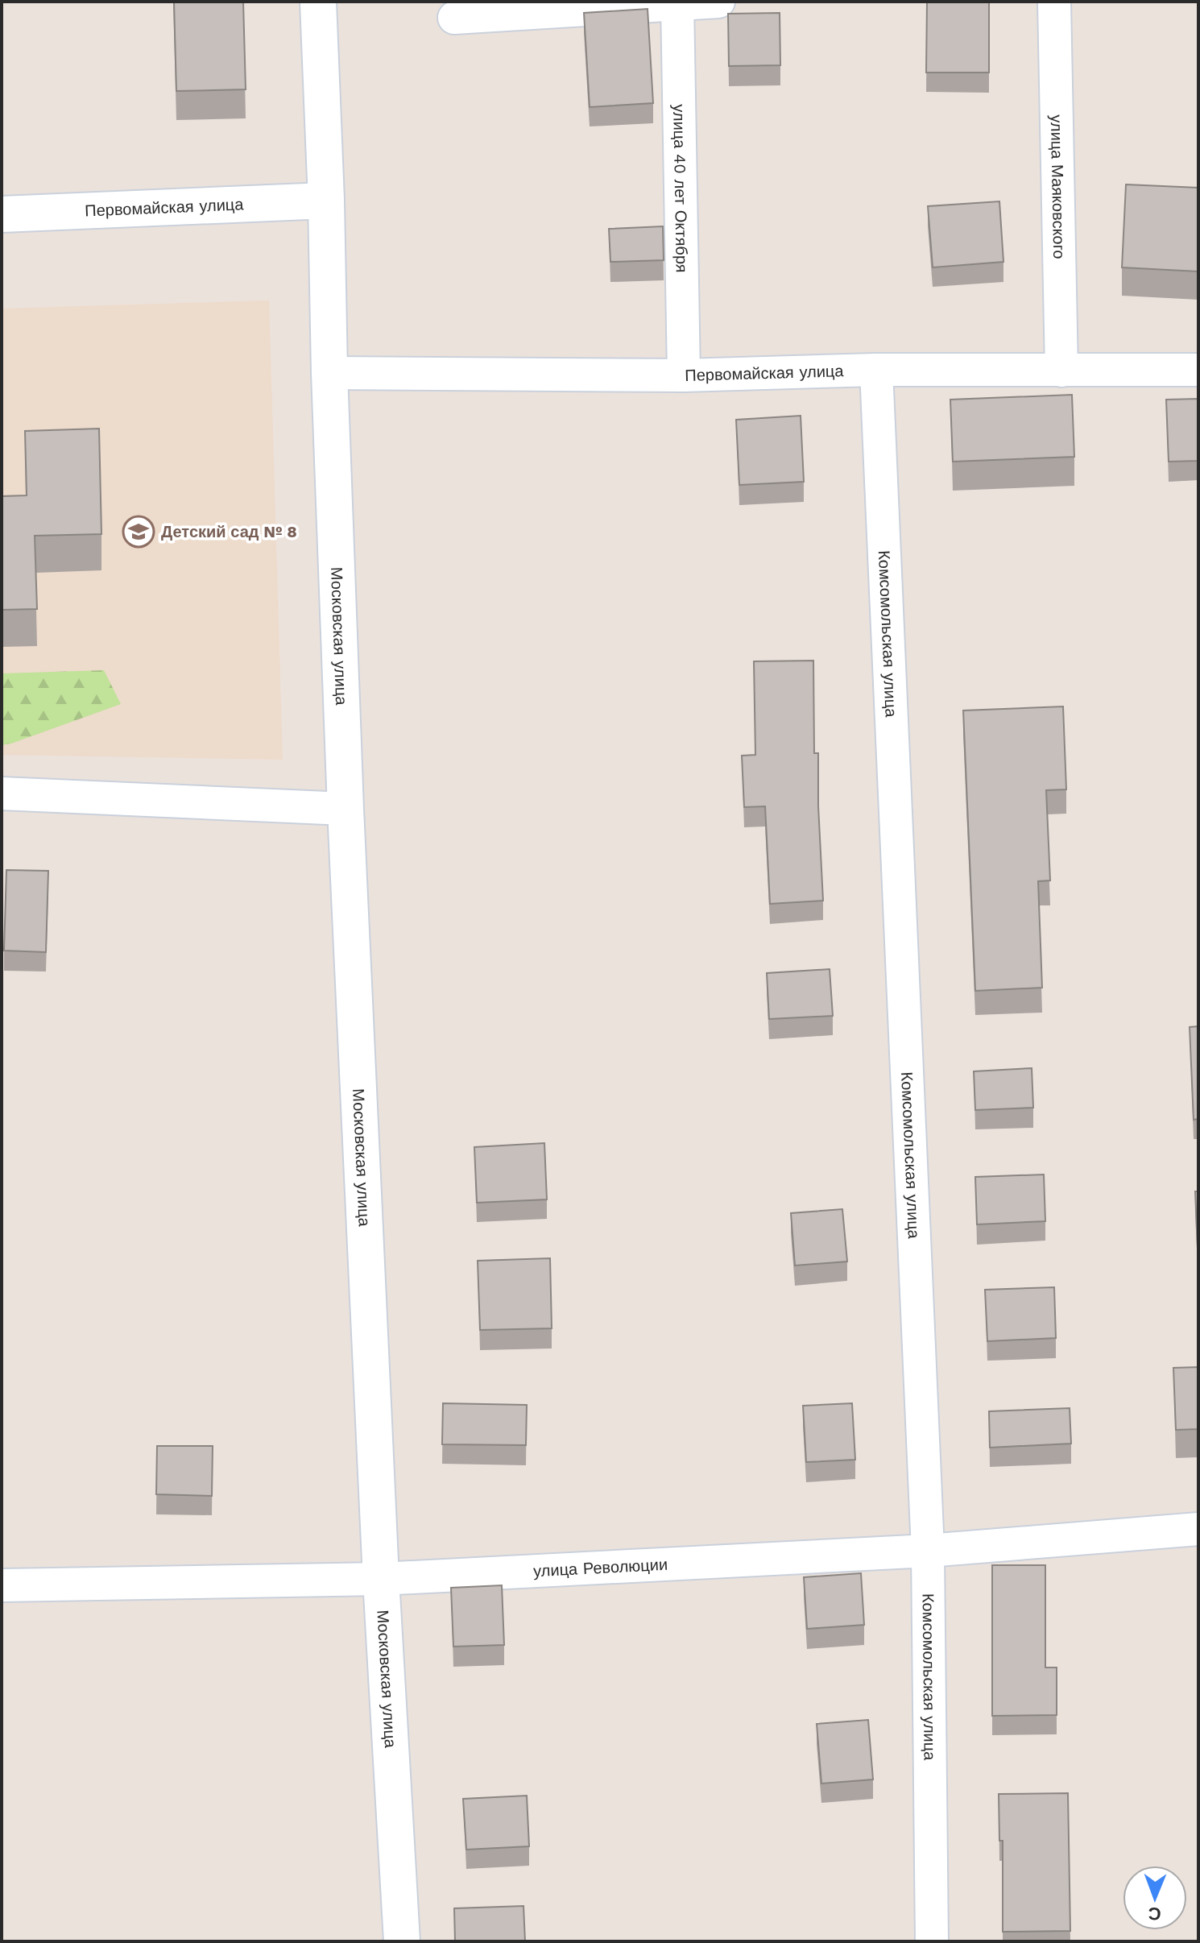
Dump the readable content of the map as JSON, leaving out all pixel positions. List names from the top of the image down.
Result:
{
  "streets": {
    "street": [
      "улица Маяковского",
      "улица 40 лет Октября",
      "Первомайская улица",
      "Комсомольская улица",
      "Московская улица",
      "улица Революции"
    ]
  },
  "crossings": [
    ["улица Маяковского", "Первомайская улица"],
    ["улица 40 лет Октября", "Первомайская улица"],
    ["Первомайская улица", "Комсомольская улица"],
    ["Первомайская улица", "Московская улица"],
    ["Комсомольская улица", "улица Революции"],
    ["Московская улица", "улица Революции"]
  ],
  "places": {
    "school or university": ["Детский сад № 8"]
  },
  "north": "bottom"
}
